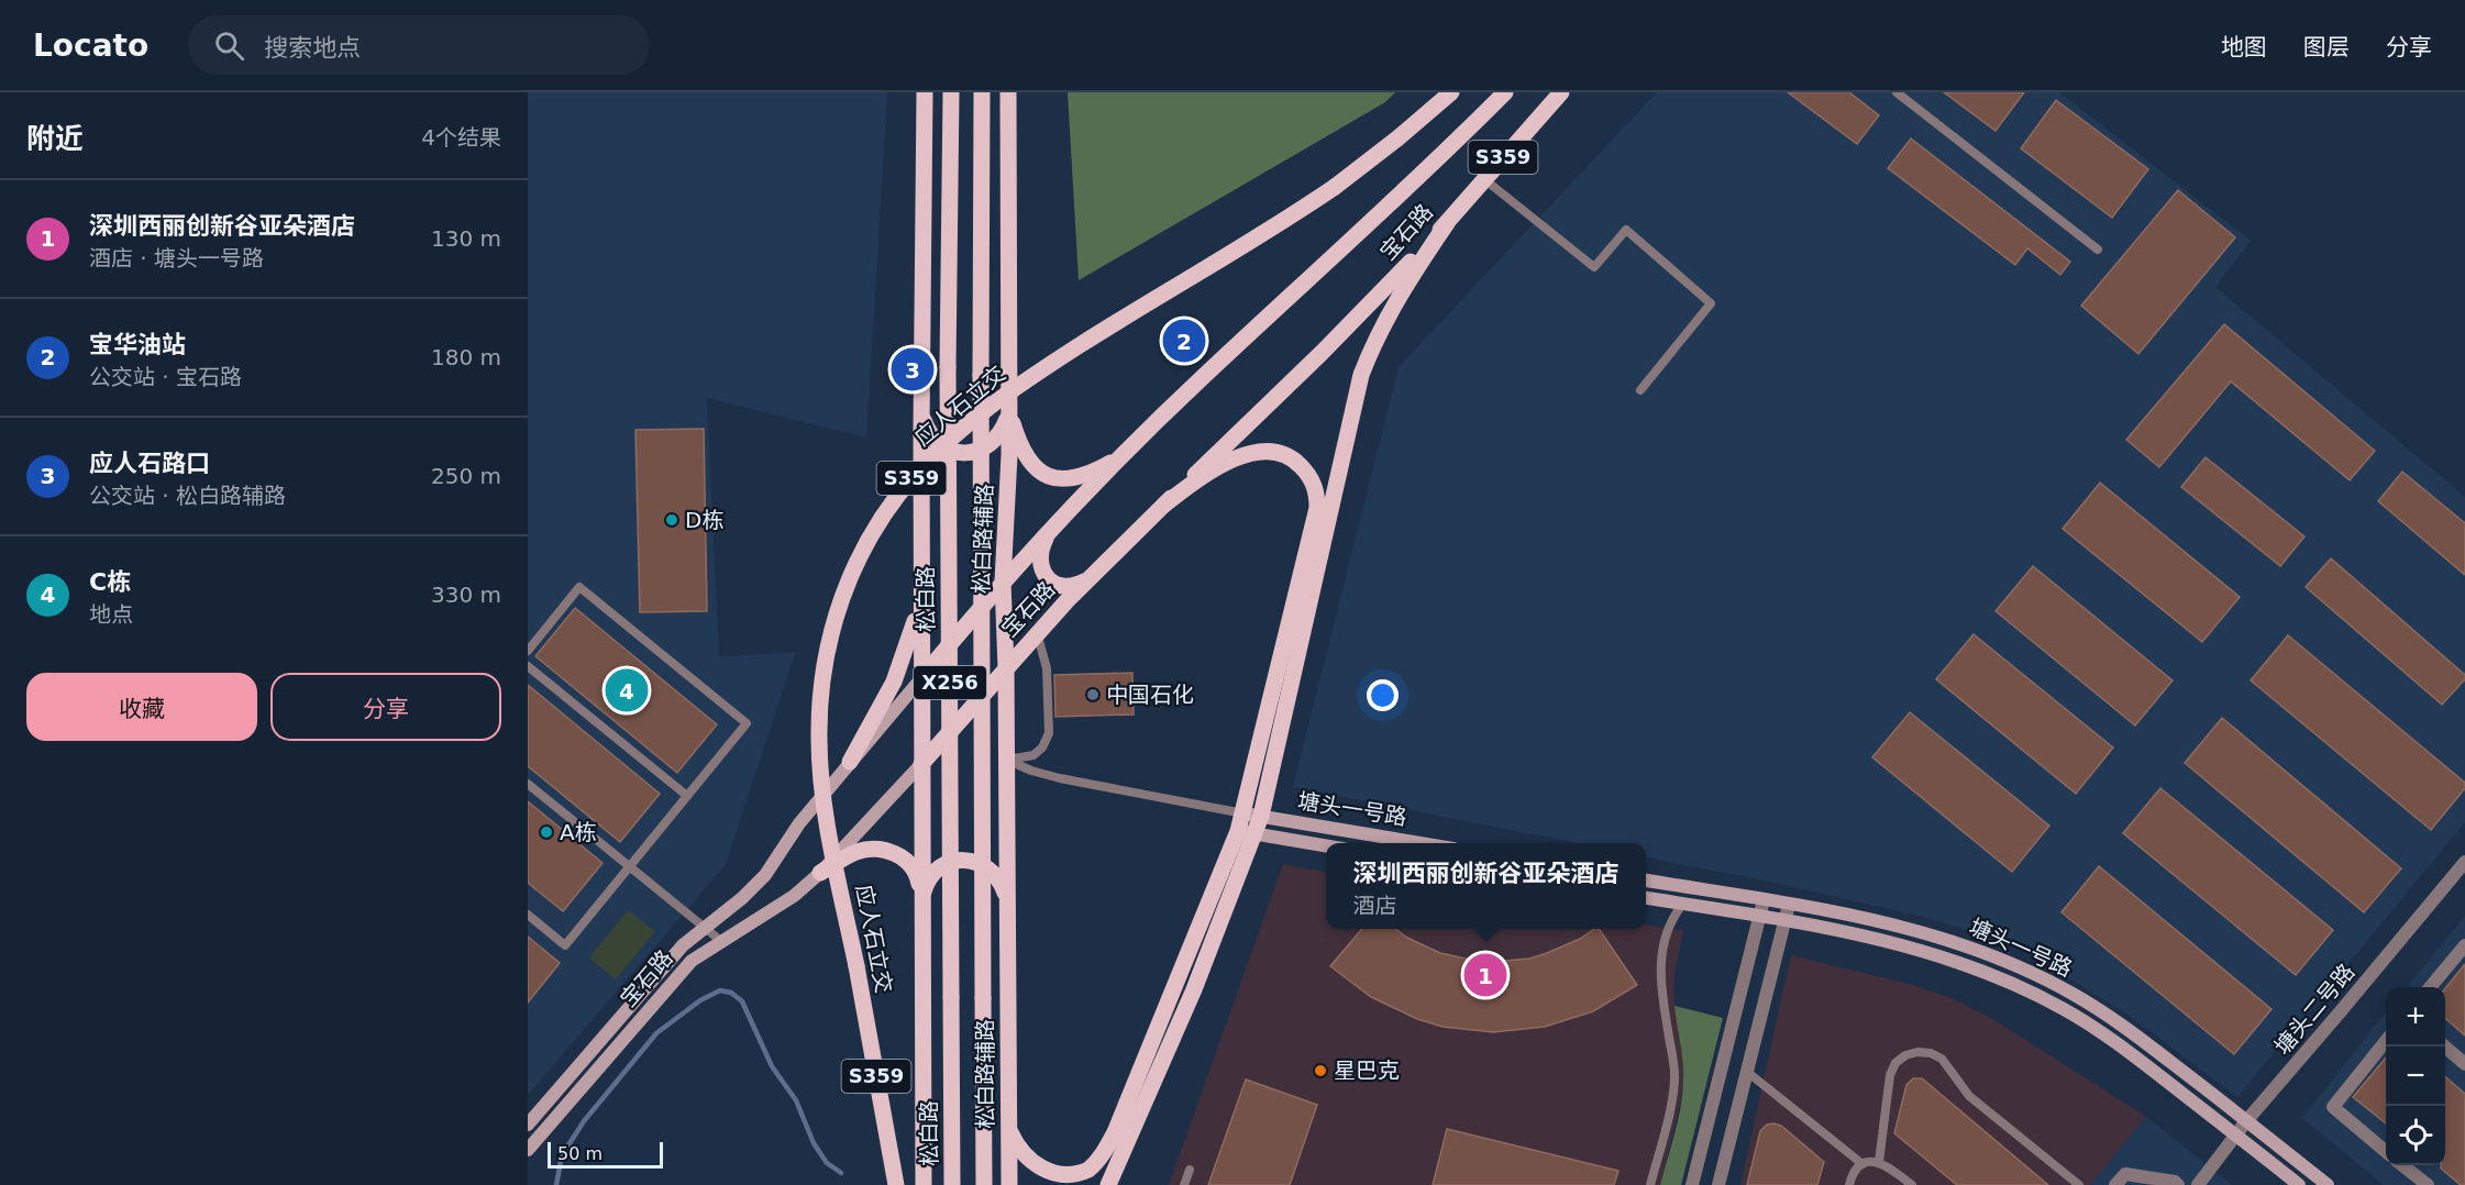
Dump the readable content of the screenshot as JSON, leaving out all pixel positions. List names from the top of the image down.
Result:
{
  "streets": {
    "main road": [
      "S359",
      "宝石路",
      "应人石立交",
      "松白路辅路",
      "松白路",
      "X256"
    ],
    "street": ["塘头一号路", "塘头二号路"]
  },
  "crossings": [
    ["S359", "宝石路"],
    ["S359", "X256"],
    ["S359", "塘头一号路"],
    ["宝石路", "松白路辅路"],
    ["宝石路", "X256"],
    ["塘头一号路", "塘头二号路"]
  ],
  "places": [
    "D栋",
    "中国石化",
    "A栋",
    "星巴克"
  ],
  "scale_bar": "50 m",
  "page": {
    "header": "Locato",
    "search": "搜索地点",
    "nav": ["地图", "图层", "分享"],
    "heading": ["附近", "4个结果"],
    "list": [
      {
        "mark": "1",
        "name": "深圳西丽创新谷亚朵酒店",
        "note": "酒店 · 塘头一号路",
        "value": "130 m"
      },
      {
        "mark": "2",
        "name": "宝华油站",
        "note": "公交站 · 宝石路",
        "value": "180 m"
      },
      {
        "mark": "3",
        "name": "应人石路口",
        "note": "公交站 · 松白路辅路",
        "value": "250 m"
      },
      {
        "mark": "4",
        "name": "C栋",
        "note": "地点",
        "value": "330 m"
      }
    ],
    "pins": [
      "2",
      "3",
      "4",
      "1"
    ],
    "buttons": ["收藏", "分享"],
    "popup": ["深圳西丽创新谷亚朵酒店", "酒店"],
    "map_buttons": ["+", "−"],
    "scale": "50 m"
  }
}
